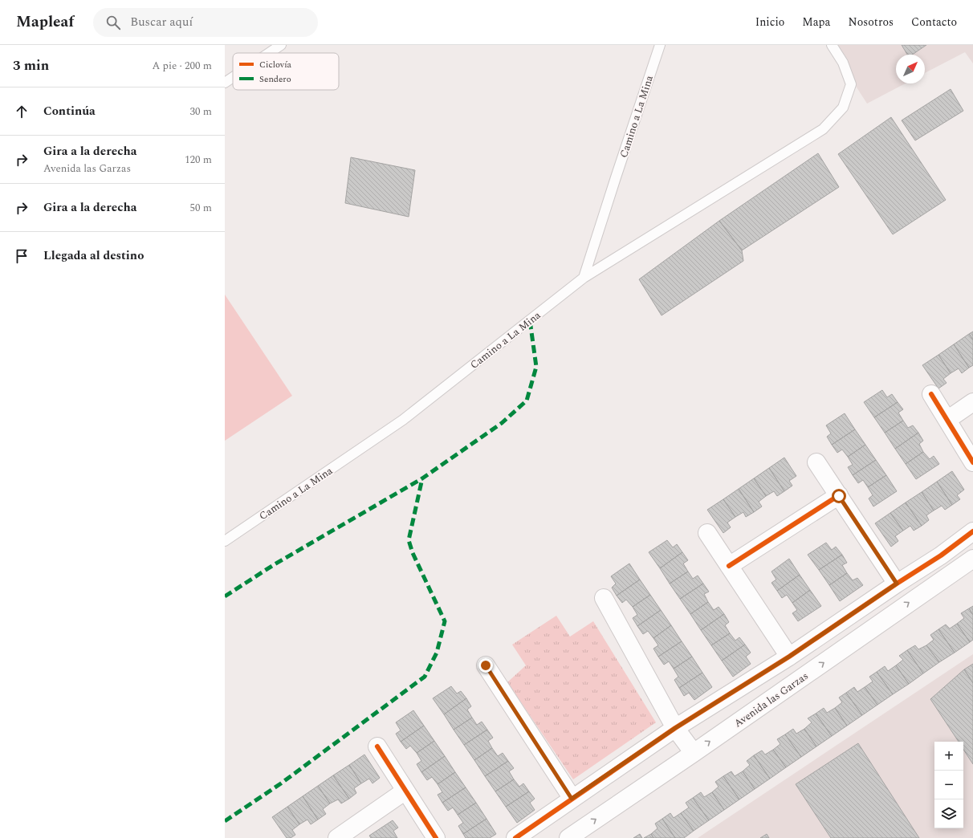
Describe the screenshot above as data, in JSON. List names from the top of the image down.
{
  "streets": {
    "street": ["Avenida las Garzas"],
    "lane": ["Camino a La Mina"]
  },
  "legend": ["Ciclovía", "Sendero"],
  "north": "top right",
  "page": {
    "header": "Mapleaf",
    "search": "Buscar aquí",
    "nav": [
      "Inicio",
      "Mapa",
      "Nosotros",
      "Contacto"
    ],
    "heading": ["3 min", "A pie · 200 m"],
    "list": [
      ["Continúa", "30 m"],
      ["Gira a la derecha", "Avenida las Garzas", "120 m"],
      ["Gira a la derecha", "50 m"],
      "Llegada al destino"
    ],
    "map_buttons": ["+", "−"]
  }
}
